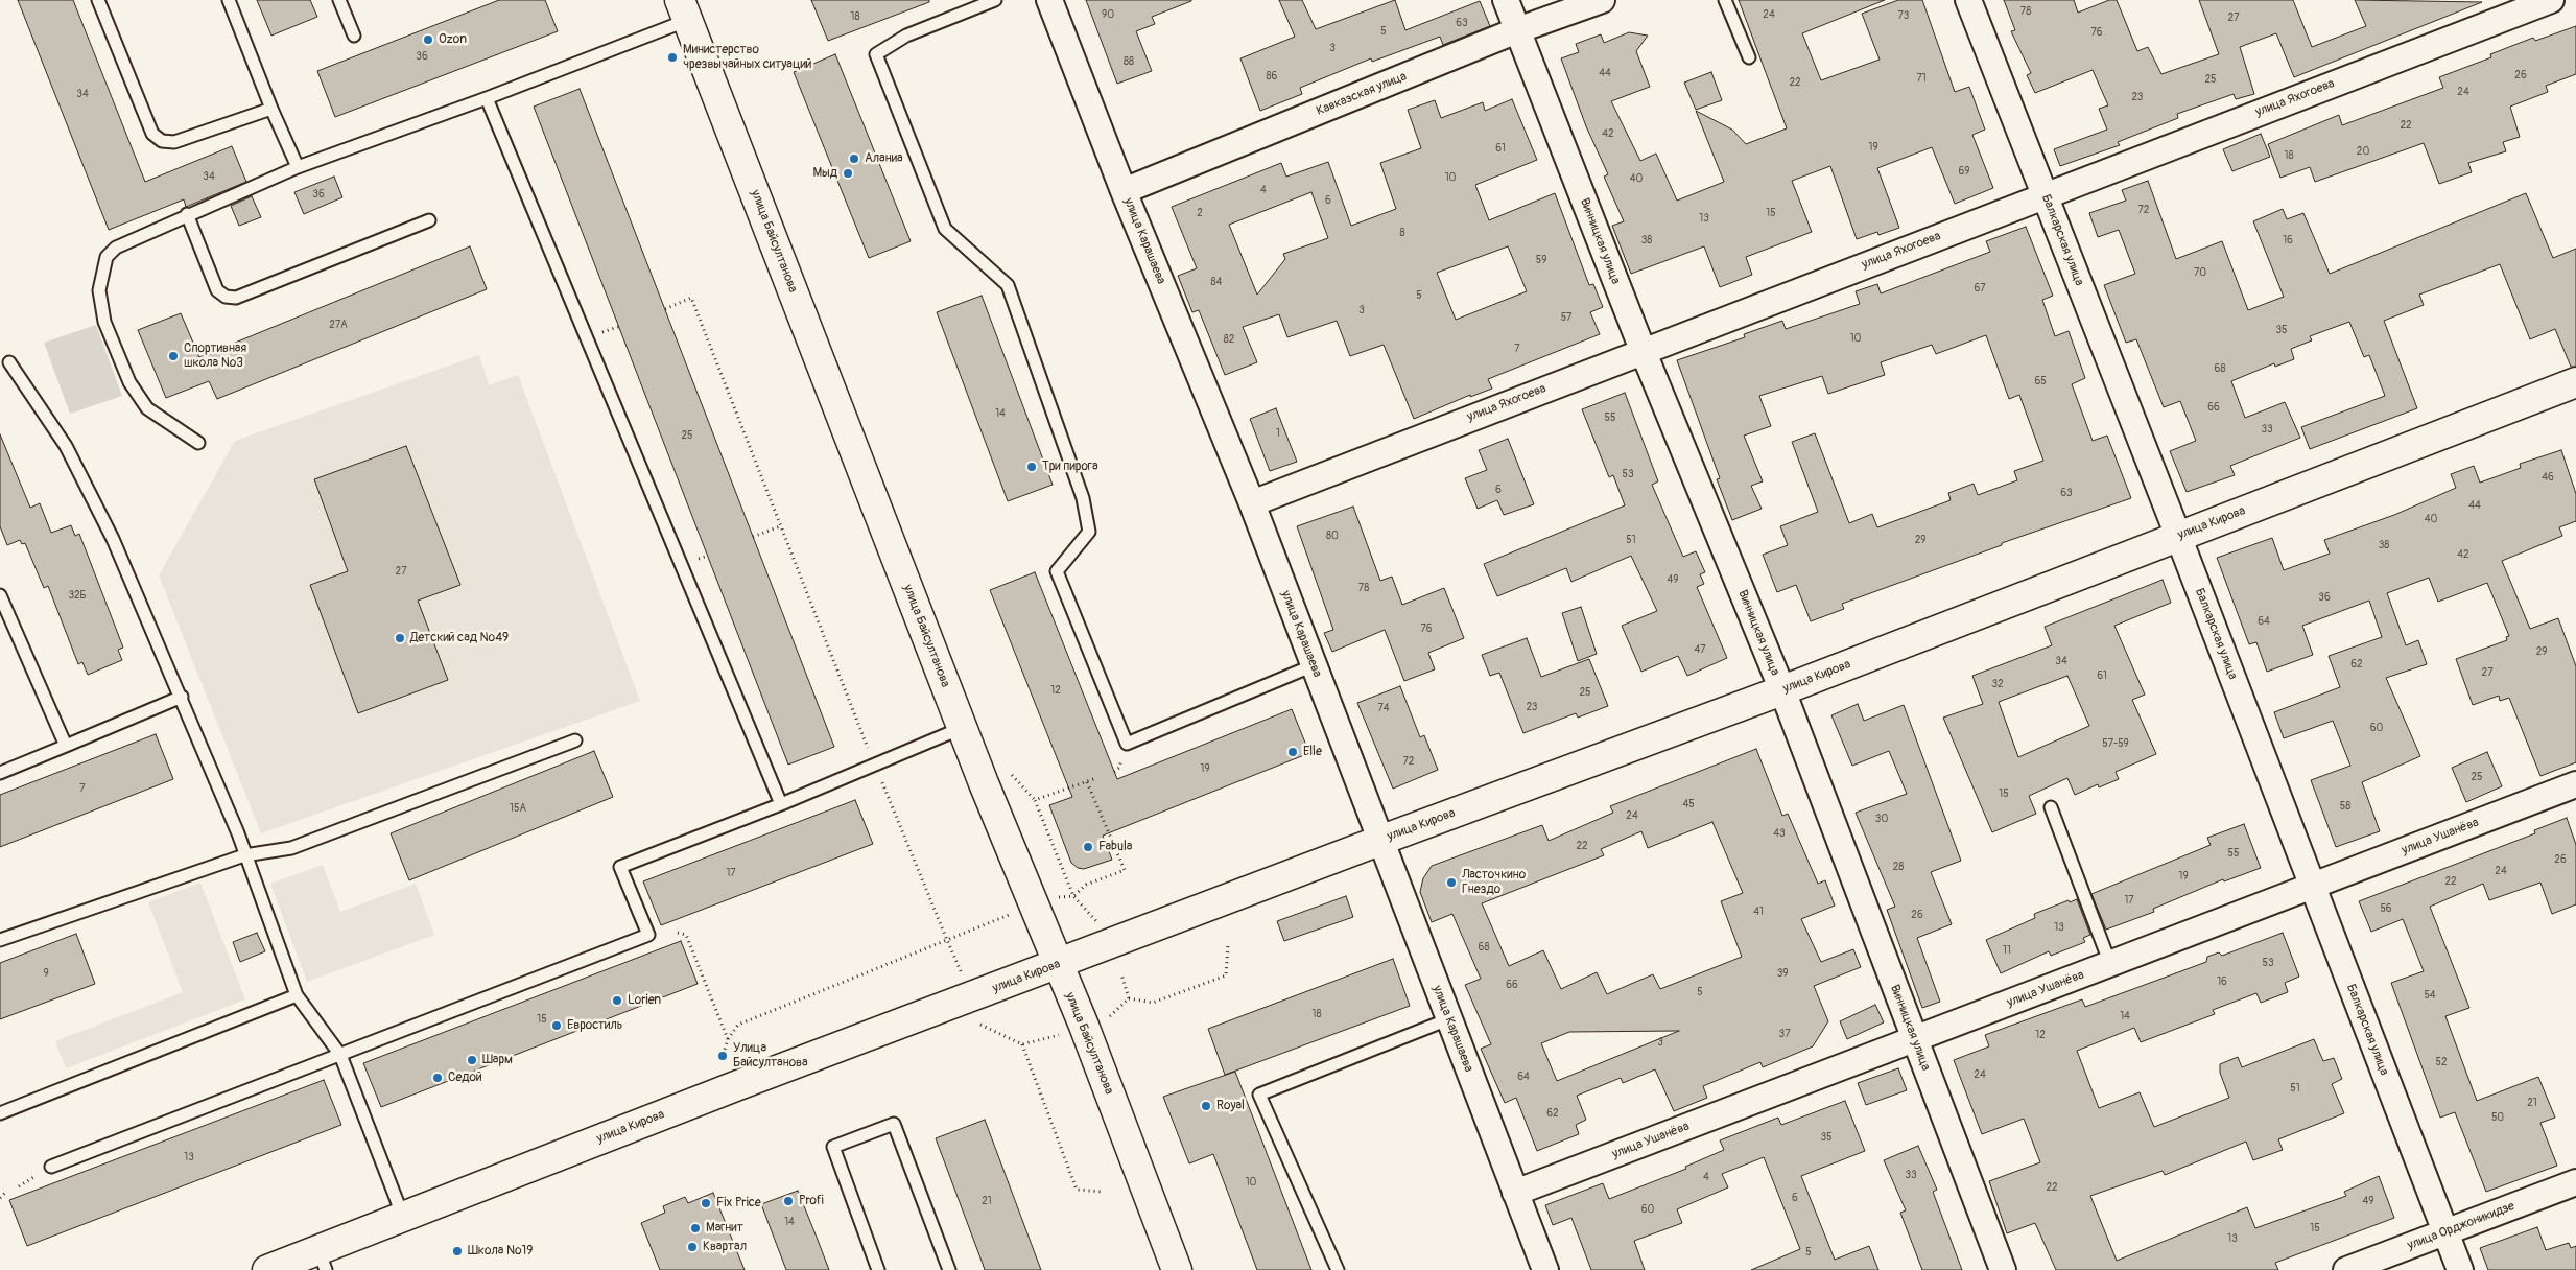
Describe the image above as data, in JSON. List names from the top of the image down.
{
  "streets": {
    "main road": ["улица Байсултанова", "улица Кирова"],
    "street": [
      "Кавказская улица",
      "улица Яхогоева",
      "Балкарская улица",
      "улица Карашаева",
      "Винницкая улица",
      "улица Ушанёва",
      "улица Орджоникидзе"
    ]
  },
  "crossings": [
    ["Кавказская улица", "улица Карашаева"],
    ["Кавказская улица", "Винницкая улица"],
    ["улица Яхогоева", "Балкарская улица"],
    ["улица Яхогоева", "улица Карашаева"],
    ["улица Яхогоева", "Винницкая улица"],
    ["Балкарская улица", "улица Кирова"],
    ["Балкарская улица", "улица Ушанёва"],
    ["Балкарская улица", "улица Орджоникидзе"],
    ["улица Байсултанова", "улица Кирова"],
    ["улица Карашаева", "улица Кирова"],
    ["улица Карашаева", "улица Ушанёва"],
    ["Винницкая улица", "улица Кирова"],
    ["Винницкая улица", "улица Ушанёва"]
  ],
  "places": [
    "Ozon",
    "Министерство чрезвычайных ситуаций",
    "Аланиа",
    "Мыд",
    "Спортивная школа №3",
    "Три пирога",
    "Детский сад №49",
    "Elle",
    "Fabula",
    "Ласточкино Гнездо",
    "Lorien",
    "Евростиль",
    "Улица Байсултанова",
    "Шарм",
    "Седой",
    "Royal",
    "Profi",
    "Fix Price",
    "Магнит",
    "Квартал",
    "Школа №19"
  ],
  "house_numbers": [
    "78",
    "90",
    "24",
    "73",
    "18",
    "27",
    "63",
    "5",
    "76",
    "3",
    "36",
    "88",
    "44",
    "26",
    "86",
    "71",
    "25",
    "22",
    "24",
    "34",
    "23",
    "22",
    "42",
    "19",
    "61",
    "20",
    "18",
    "69",
    "34",
    "10",
    "40",
    "4",
    "36",
    "6",
    "72",
    "2",
    "15",
    "13",
    "8",
    "38",
    "16",
    "59",
    "70",
    "84",
    "67",
    "5",
    "3",
    "57",
    "27А",
    "35",
    "10",
    "82",
    "7",
    "68",
    "65",
    "66",
    "14",
    "55",
    "33",
    "1",
    "25",
    "53",
    "46",
    "6",
    "63",
    "44",
    "40",
    "80",
    "51",
    "29",
    "38",
    "42",
    "27",
    "49",
    "78",
    "32Б",
    "36",
    "64",
    "76",
    "47",
    "29",
    "34",
    "62",
    "27",
    "61",
    "32",
    "12",
    "25",
    "23",
    "74",
    "60",
    "57-59",
    "72",
    "19",
    "25",
    "7",
    "15",
    "45",
    "58",
    "15А",
    "24",
    "30",
    "43",
    "22",
    "55",
    "26",
    "28",
    "24",
    "17",
    "19",
    "22",
    "17",
    "56",
    "41",
    "26",
    "13",
    "68",
    "11",
    "53",
    "9",
    "39",
    "16",
    "66",
    "5",
    "54",
    "18",
    "14",
    "15",
    "37",
    "12",
    "3",
    "52",
    "24",
    "64",
    "51",
    "21",
    "62",
    "50",
    "35",
    "13",
    "33",
    "4",
    "10",
    "22",
    "6",
    "21",
    "49",
    "60",
    "14",
    "15",
    "13",
    "5"
  ]
}
